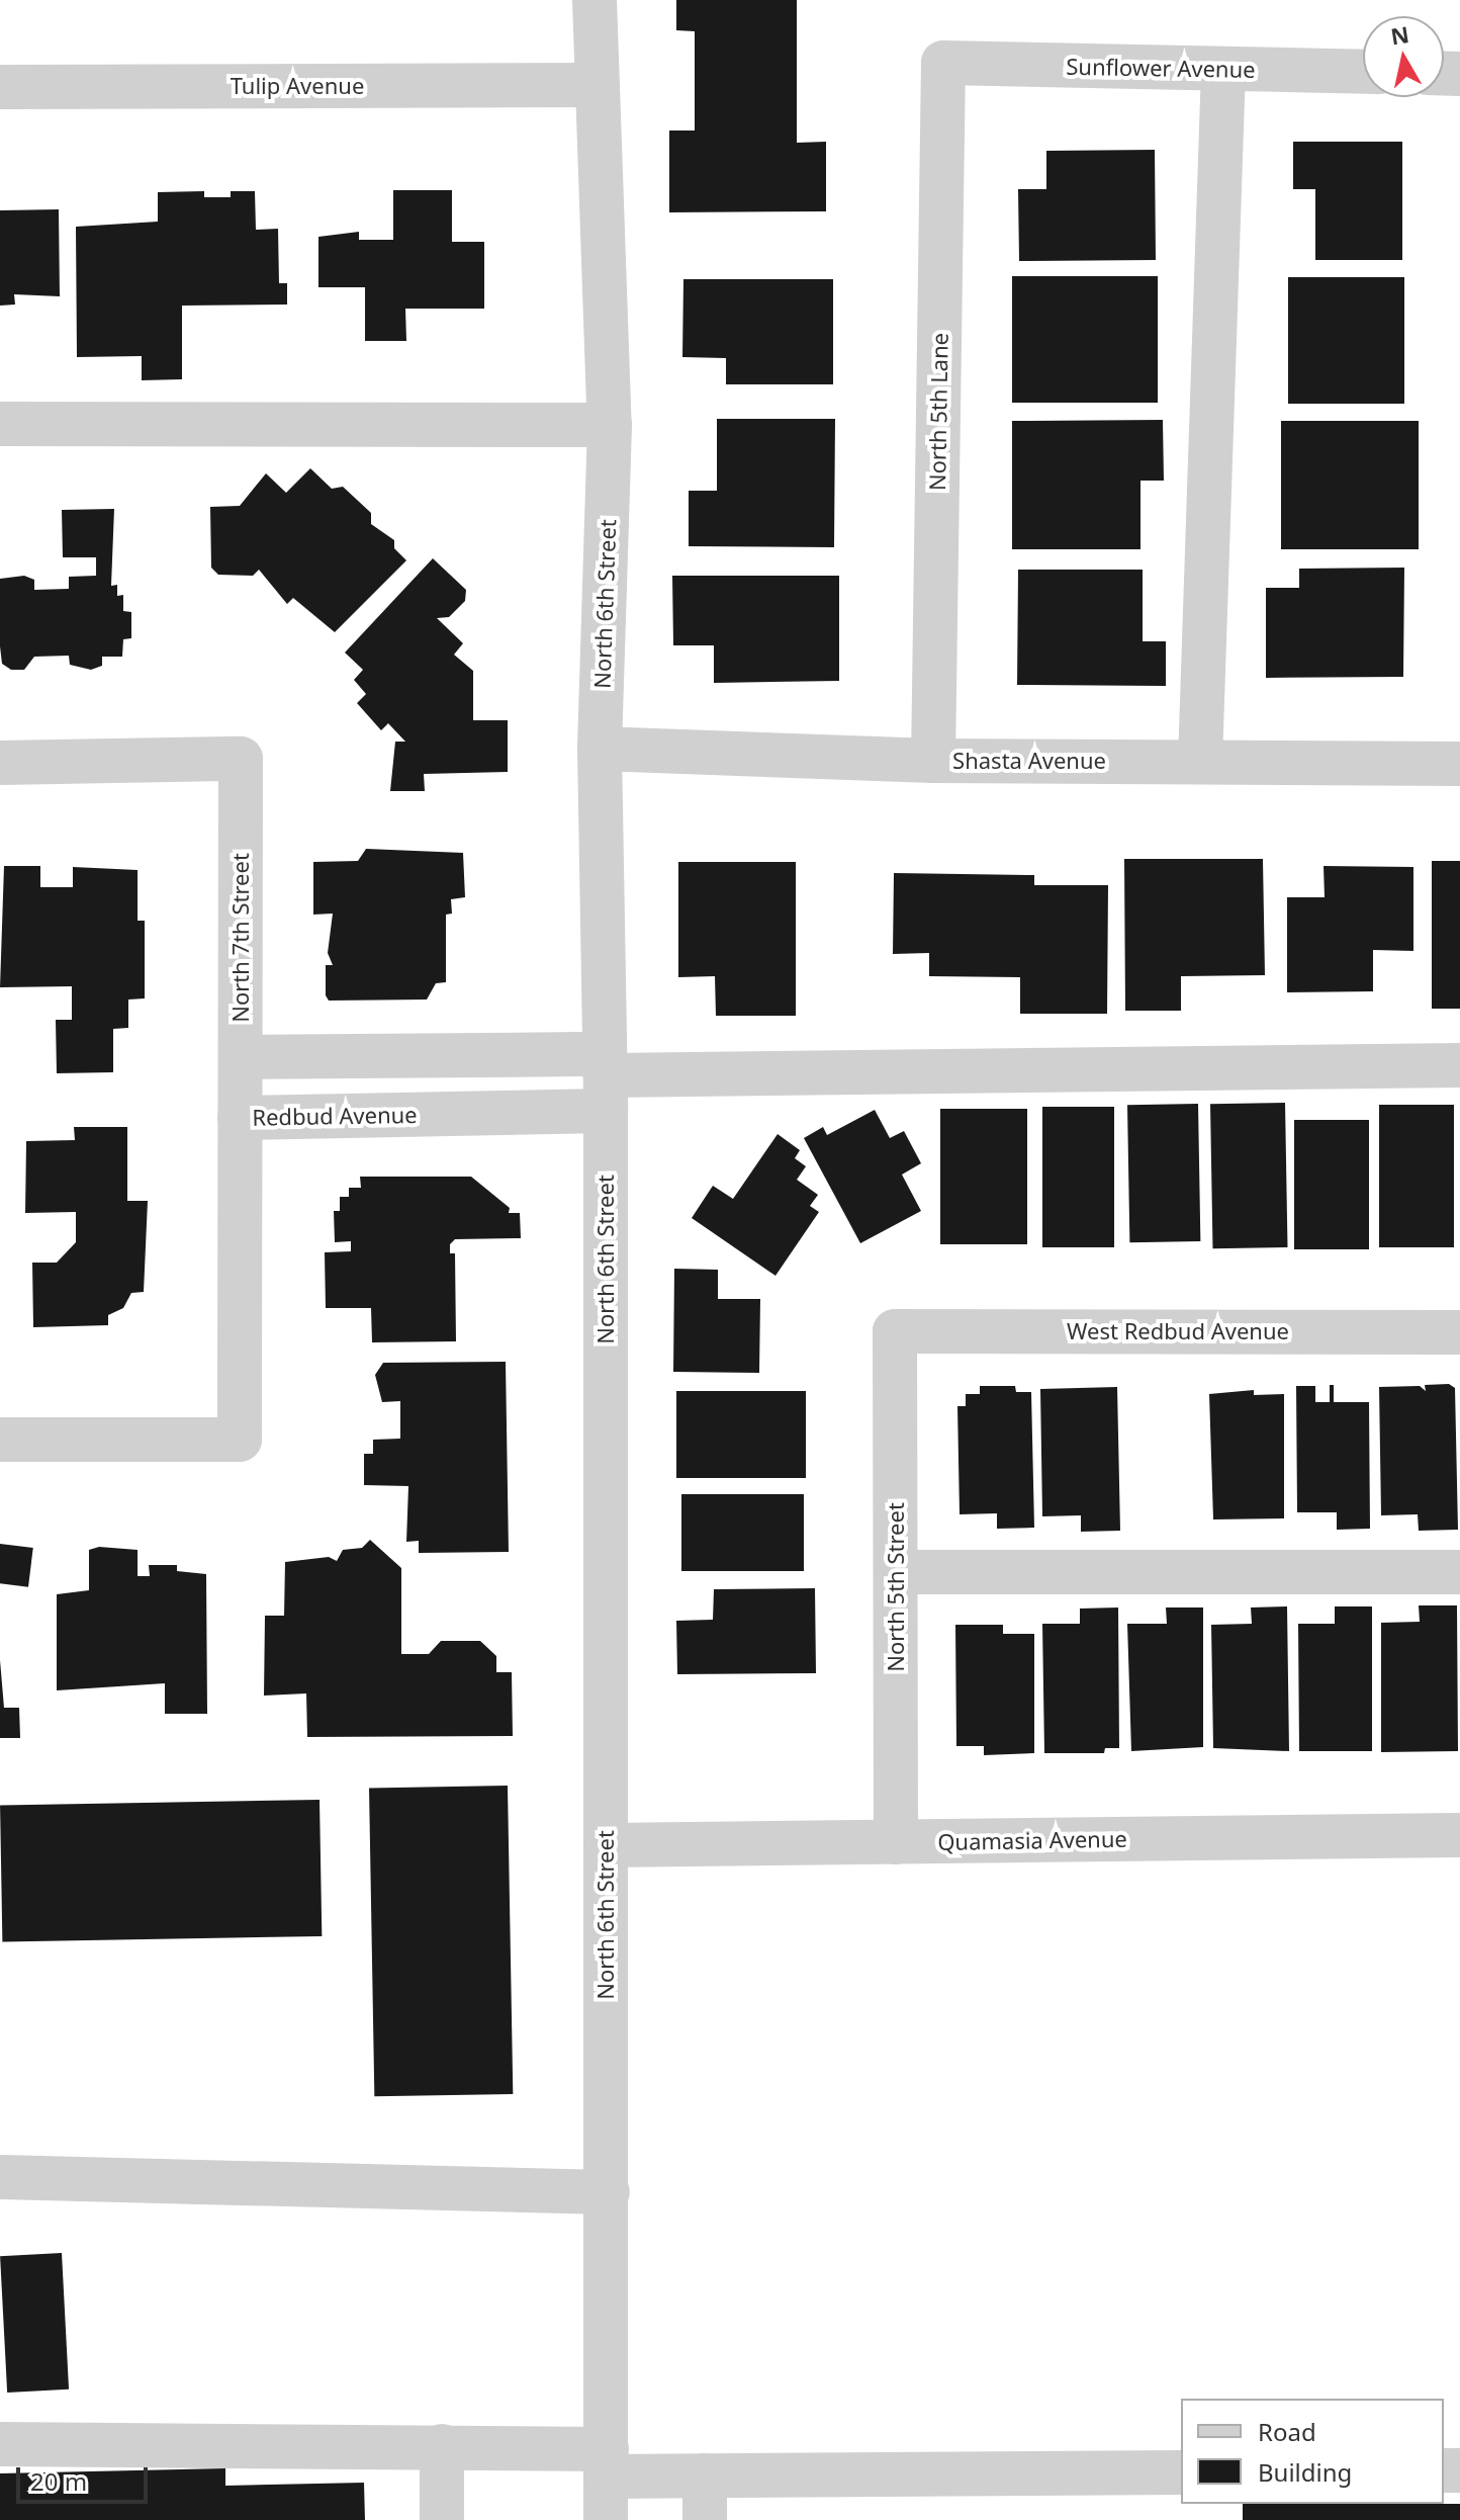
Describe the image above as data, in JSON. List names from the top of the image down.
{
  "streets": {
    "street": [
      "Sunflower Avenue",
      "Tulip Avenue",
      "North 5th Lane",
      "North 6th Street",
      "Shasta Avenue",
      "North 7th Street",
      "Redbud Avenue",
      "West Redbud Avenue",
      "North 5th Street",
      "Quamasia Avenue"
    ]
  },
  "crossings": [
    ["Sunflower Avenue", "North 5th Lane"],
    ["Tulip Avenue", "North 6th Street"],
    ["North 5th Lane", "Shasta Avenue"],
    ["North 6th Street", "Shasta Avenue"],
    ["North 6th Street", "Redbud Avenue"],
    ["North 6th Street", "Quamasia Avenue"],
    ["North 7th Street", "Redbud Avenue"],
    ["West Redbud Avenue", "North 5th Street"],
    ["North 5th Street", "Quamasia Avenue"]
  ],
  "legend": ["Road", "Building"],
  "scale_bar": "20 m",
  "north": "top"
}
